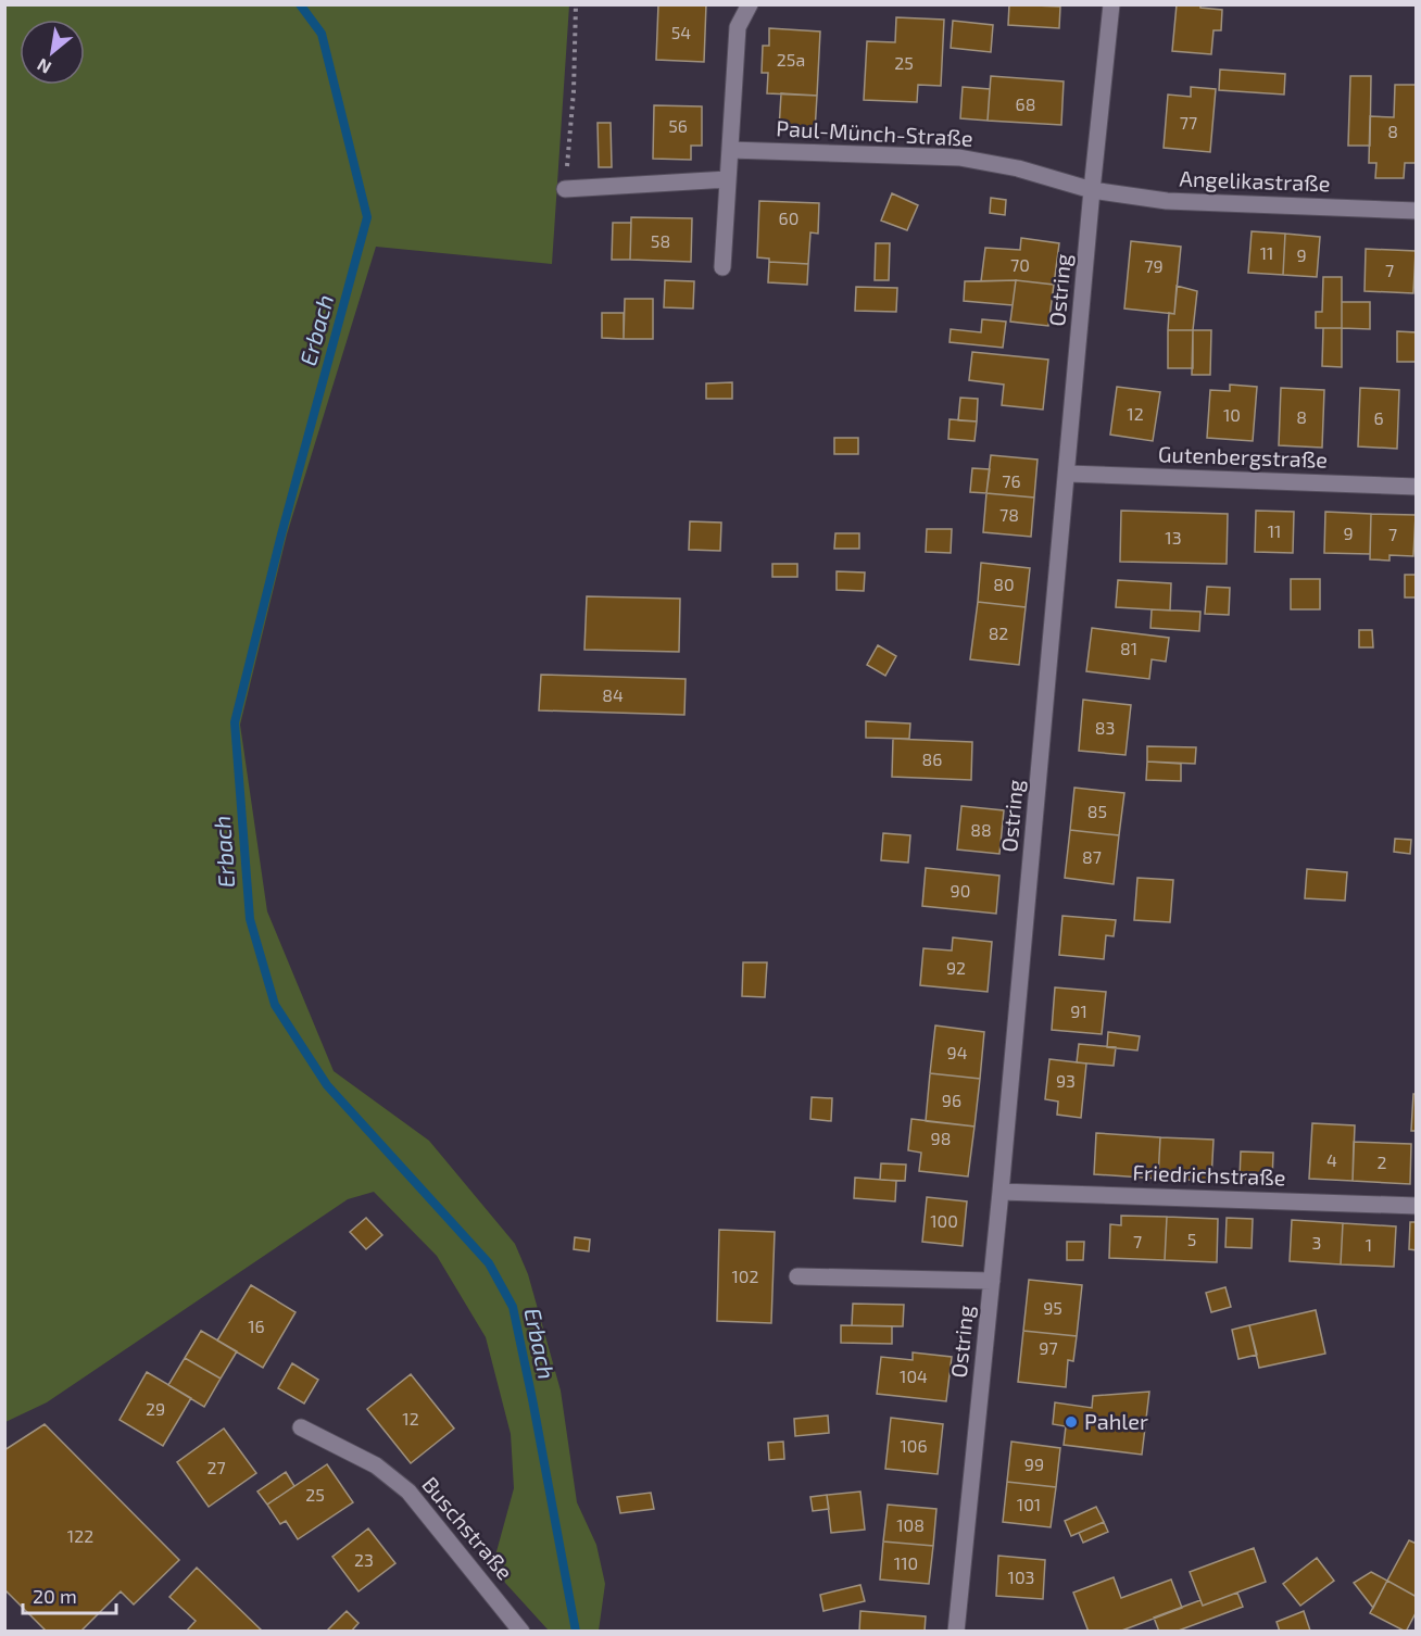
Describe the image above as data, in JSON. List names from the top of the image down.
{
  "streets": {
    "street": [
      "Paul-Münch-Straße",
      "Angelikastraße",
      "Ostring",
      "Gutenbergstraße",
      "Friedrichstraße",
      "Buschstraße"
    ]
  },
  "crossings": [
    ["Paul-Münch-Straße", "Angelikastraße"],
    ["Paul-Münch-Straße", "Ostring"],
    ["Angelikastraße", "Ostring"],
    ["Ostring", "Gutenbergstraße"],
    ["Ostring", "Friedrichstraße"]
  ],
  "water": ["Erbach"],
  "places": ["Pahler"],
  "house_numbers": [
    "54",
    "25a",
    "25",
    "68",
    "77",
    "56",
    "8",
    "60",
    "58",
    "11",
    "9",
    "70",
    "79",
    "7",
    "12",
    "10",
    "8",
    "6",
    "76",
    "78",
    "11",
    "9",
    "7",
    "13",
    "80",
    "82",
    "81",
    "84",
    "83",
    "86",
    "85",
    "88",
    "87",
    "90",
    "92",
    "91",
    "94",
    "93",
    "96",
    "98",
    "4",
    "2",
    "100",
    "5",
    "7",
    "3",
    "1",
    "102",
    "95",
    "16",
    "97",
    "104",
    "29",
    "12",
    "106",
    "99",
    "27",
    "25",
    "101",
    "108",
    "122",
    "23",
    "110",
    "103"
  ],
  "scale_bar": "20 m",
  "north": "bottom left"
}
